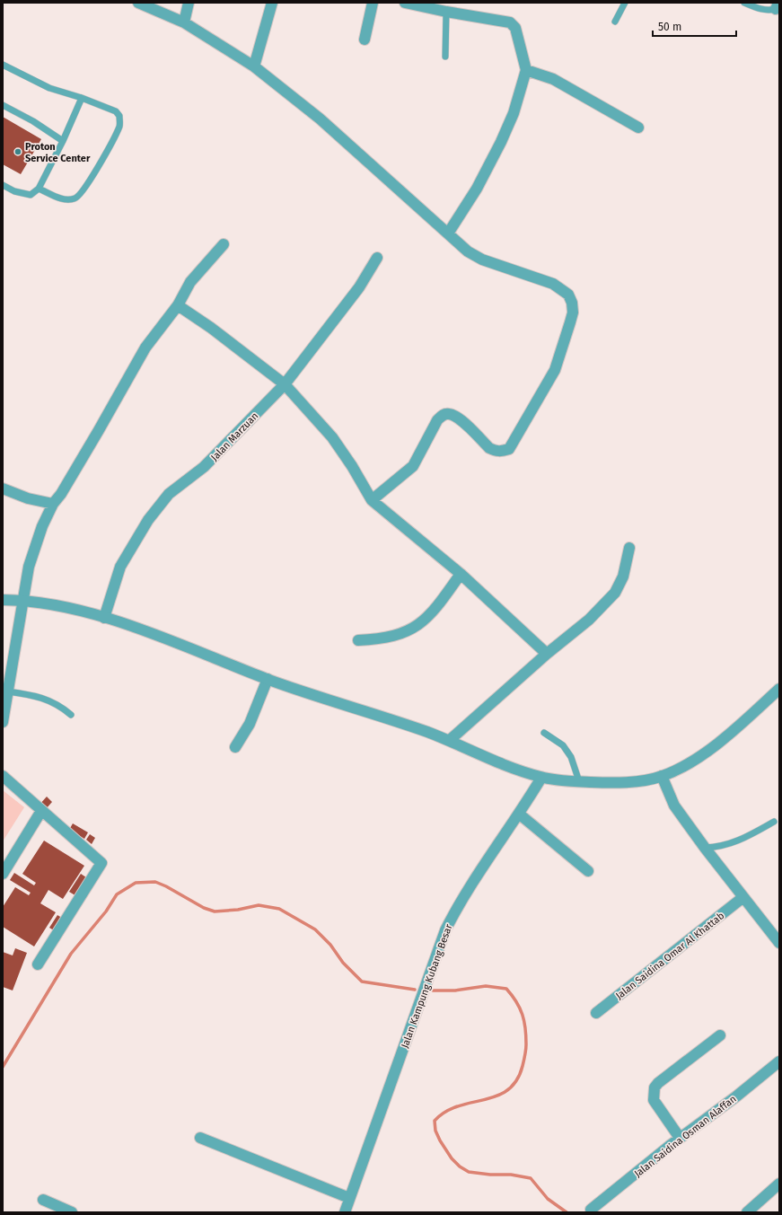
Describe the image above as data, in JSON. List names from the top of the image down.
{
  "streets": {
    "street": [
      "Jalan Marzuan",
      "Jalan Saidina Omar Al Khattab",
      "Jalan Kampung Kubang Besar",
      "Jalan Saidina Osman Alaffan"
    ]
  },
  "places": ["Proton Service Center"],
  "scale_bar": "50 m"
}
